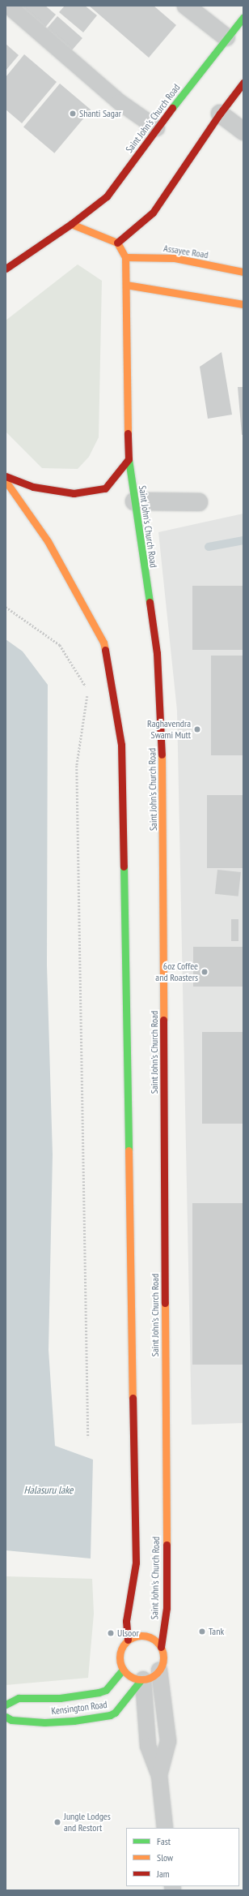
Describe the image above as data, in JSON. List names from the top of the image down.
{
  "streets": {
    "main road": ["Saint John's Church Road", "Assayee Road", "Kensington Road"]
  },
  "crossings": [
    ["Saint John's Church Road", "Assayee Road"],
    ["Saint John's Church Road", "Kensington Road"]
  ],
  "water": ["Halasuru lake"],
  "places": [
    "Shanti Sagar",
    "Raghavendra Swami Mutt",
    "6oz Coffee and Roasters",
    "Tank",
    "Ulsoor",
    "Jungle Lodges and Restort"
  ],
  "legend": ["Fast", "Slow", "Jam"]
}
